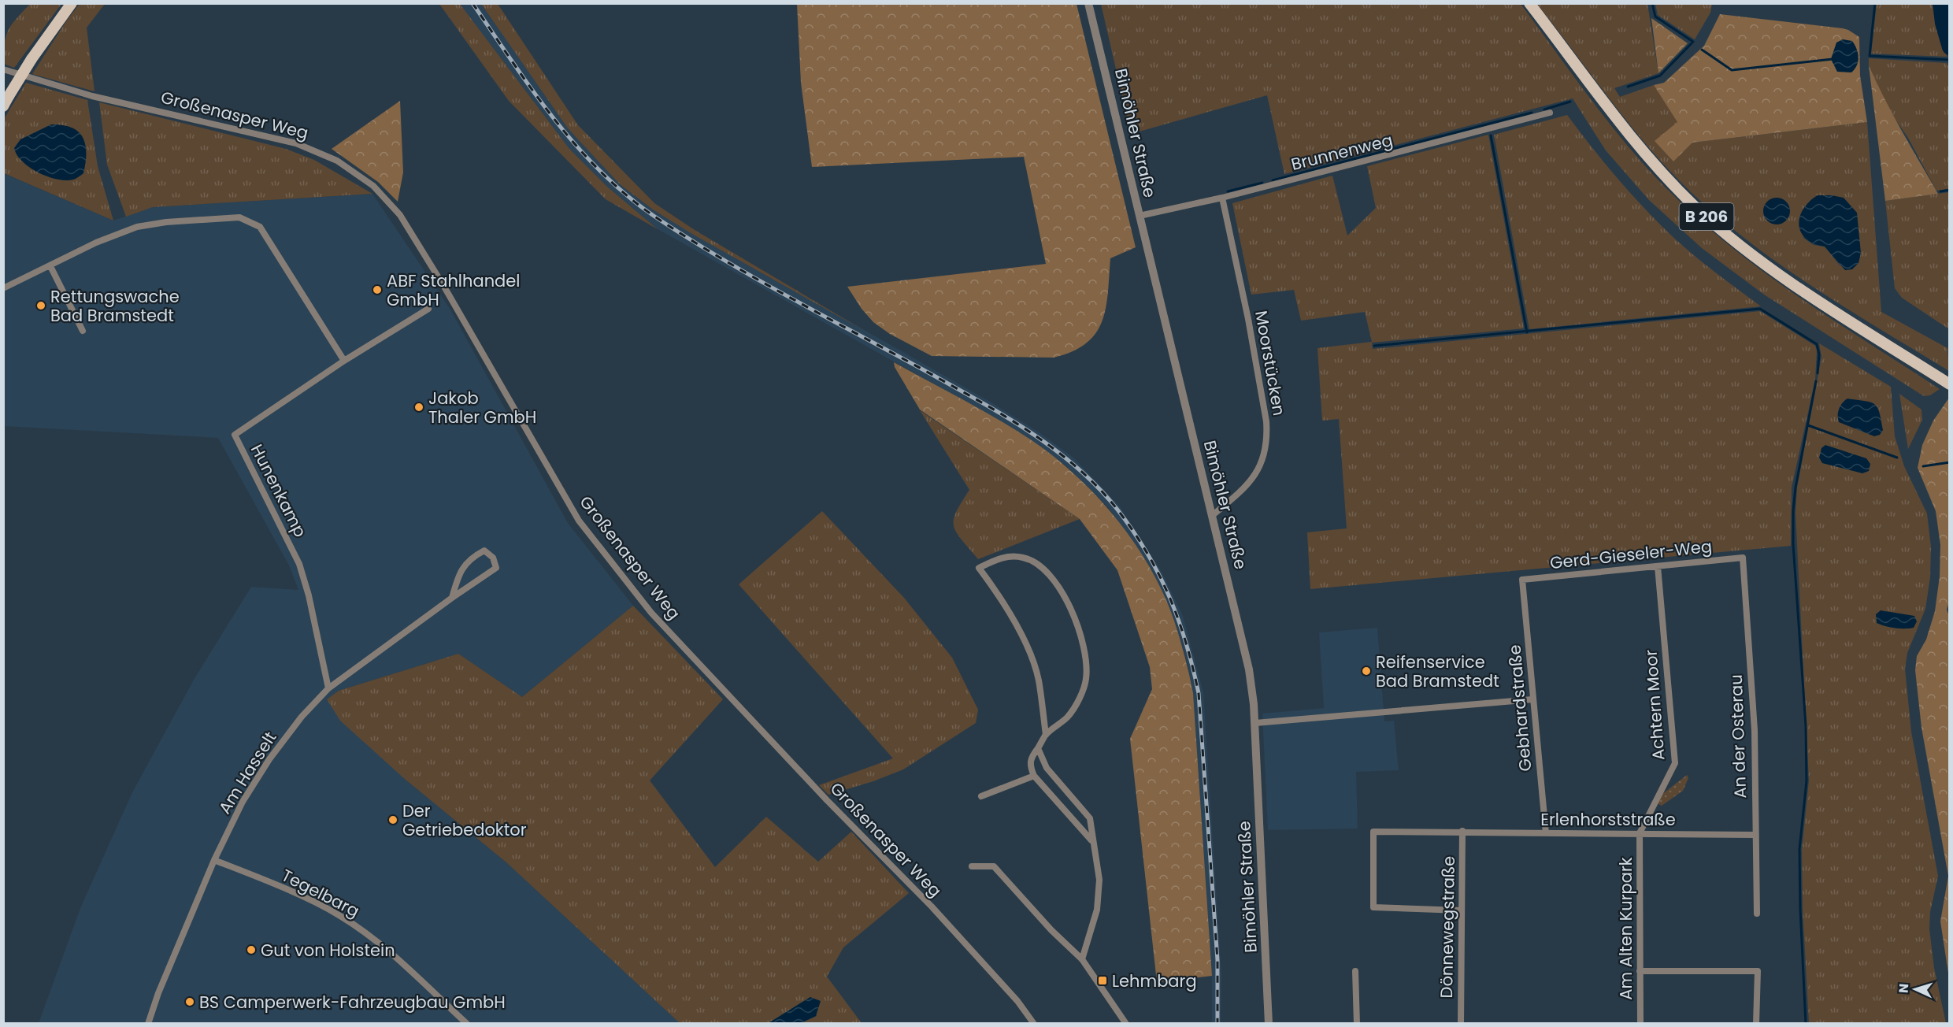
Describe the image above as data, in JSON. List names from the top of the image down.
{
  "streets": {
    "main road": ["B 206"],
    "street": [
      "Großenasper Weg",
      "Bimöhler Straße",
      "Brunnenweg",
      "Moorstücken",
      "Hunenkamp",
      "Gerd-Gieseler-Weg",
      "Achtern Moor",
      "Gebhardstraße",
      "An der Osterau",
      "Am Hasselt",
      "Erlenhorststraße",
      "Tegelbarg",
      "Dönnewegstraße",
      "Am Alten Kurpark"
    ]
  },
  "crossings": [
    ["Bimöhler Straße", "Brunnenweg"],
    ["Bimöhler Straße", "Moorstücken"],
    ["Brunnenweg", "Moorstücken"],
    ["Hunenkamp", "Am Hasselt"],
    ["Gerd-Gieseler-Weg", "Achtern Moor"],
    ["Gerd-Gieseler-Weg", "Gebhardstraße"],
    ["Gerd-Gieseler-Weg", "An der Osterau"],
    ["Achtern Moor", "Erlenhorststraße"],
    ["Achtern Moor", "Am Alten Kurpark"],
    ["Gebhardstraße", "Erlenhorststraße"],
    ["An der Osterau", "Erlenhorststraße"],
    ["Am Hasselt", "Tegelbarg"],
    ["Erlenhorststraße", "Dönnewegstraße"],
    ["Erlenhorststraße", "Am Alten Kurpark"]
  ],
  "places": {
    "other": [
      "ABF Stahlhandel GmbH",
      "Rettungswache Bad Bramstedt",
      "Jakob Thaler GmbH",
      "Reifenservice Bad Bramstedt",
      "Der Getriebedoktor",
      "Gut von Holstein",
      "BS Camperwerk-Fahrzeugbau GmbH"
    ],
    "transit": ["Lehmbarg"]
  },
  "north": "left"
}
